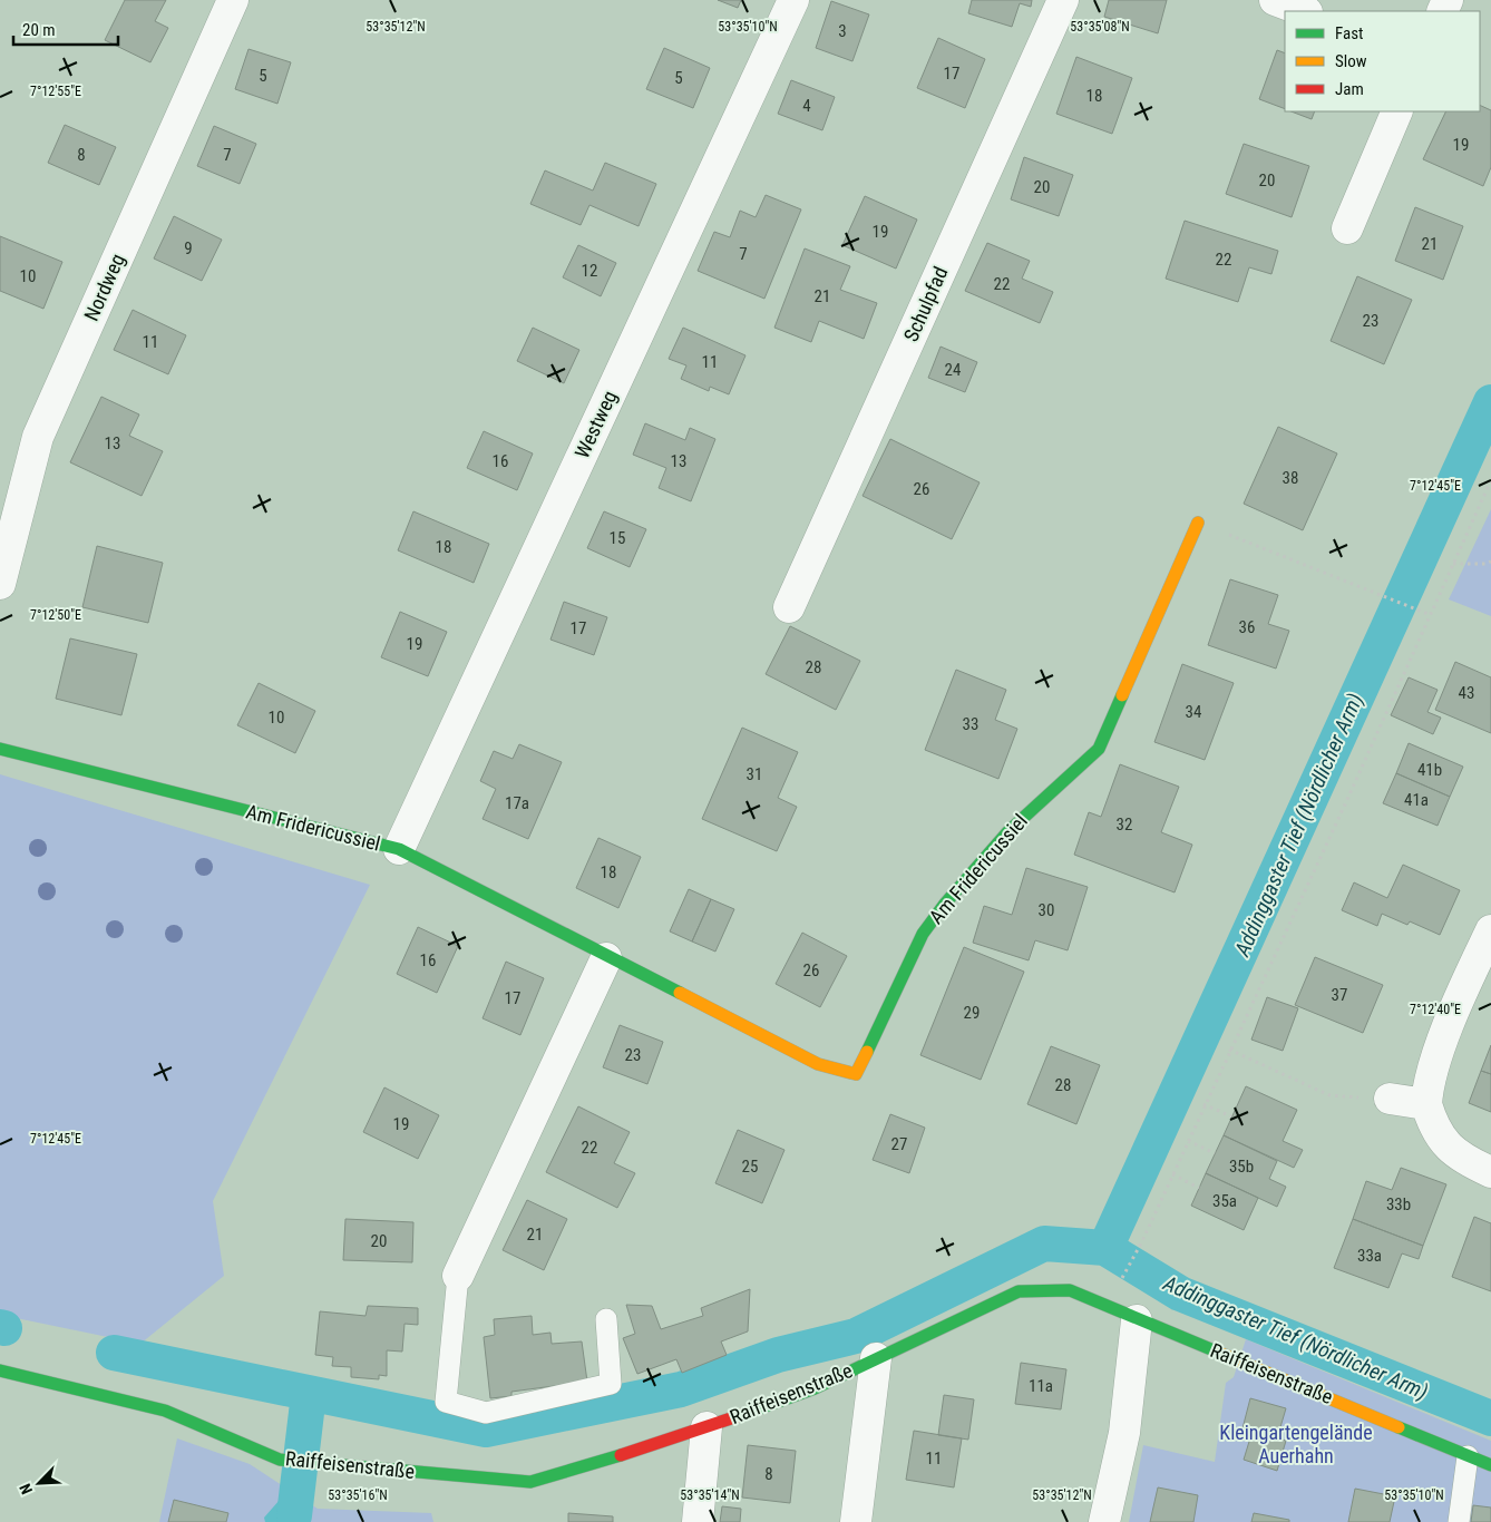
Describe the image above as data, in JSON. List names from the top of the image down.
{
  "streets": {
    "street": [
      "Nordweg",
      "Schulpfad",
      "Westweg",
      "Am Fridericussiel",
      "Raiffeisenstraße"
    ]
  },
  "crossings": [
    ["Westweg", "Am Fridericussiel"]
  ],
  "water": ["Addinggaster Tief (Nördlicher Arm)"],
  "parks": ["Kleingartengelände Auerhahn"],
  "house_numbers": [
    "3",
    "17",
    "5",
    "5",
    "18",
    "4",
    "19",
    "8",
    "7",
    "20",
    "20",
    "19",
    "21",
    "9",
    "7",
    "22",
    "12",
    "10",
    "22",
    "21",
    "23",
    "11",
    "11",
    "24",
    "13",
    "16",
    "13",
    "38",
    "26",
    "15",
    "18",
    "36",
    "17",
    "19",
    "28",
    "43",
    "34",
    "10",
    "33",
    "41b",
    "31",
    "41a",
    "17a",
    "32",
    "18",
    "30",
    "16",
    "26",
    "37",
    "17",
    "29",
    "23",
    "28",
    "19",
    "27",
    "22",
    "25",
    "35b",
    "35a",
    "33b",
    "21",
    "20",
    "33a",
    "11a",
    "11",
    "8"
  ],
  "legend": ["Fast", "Slow", "Jam"],
  "scale_bar": "20 m",
  "north": "bottom left",
  "coordinates": [
    "53°35'12\"N",
    "53°35'10\"N",
    "53°35'08\"N",
    "7°12'55\"E",
    "7°12'45\"E",
    "7°12'50\"E",
    "7°12'40\"E",
    "53°35'16\"N",
    "53°35'14\"N"
  ]
}
